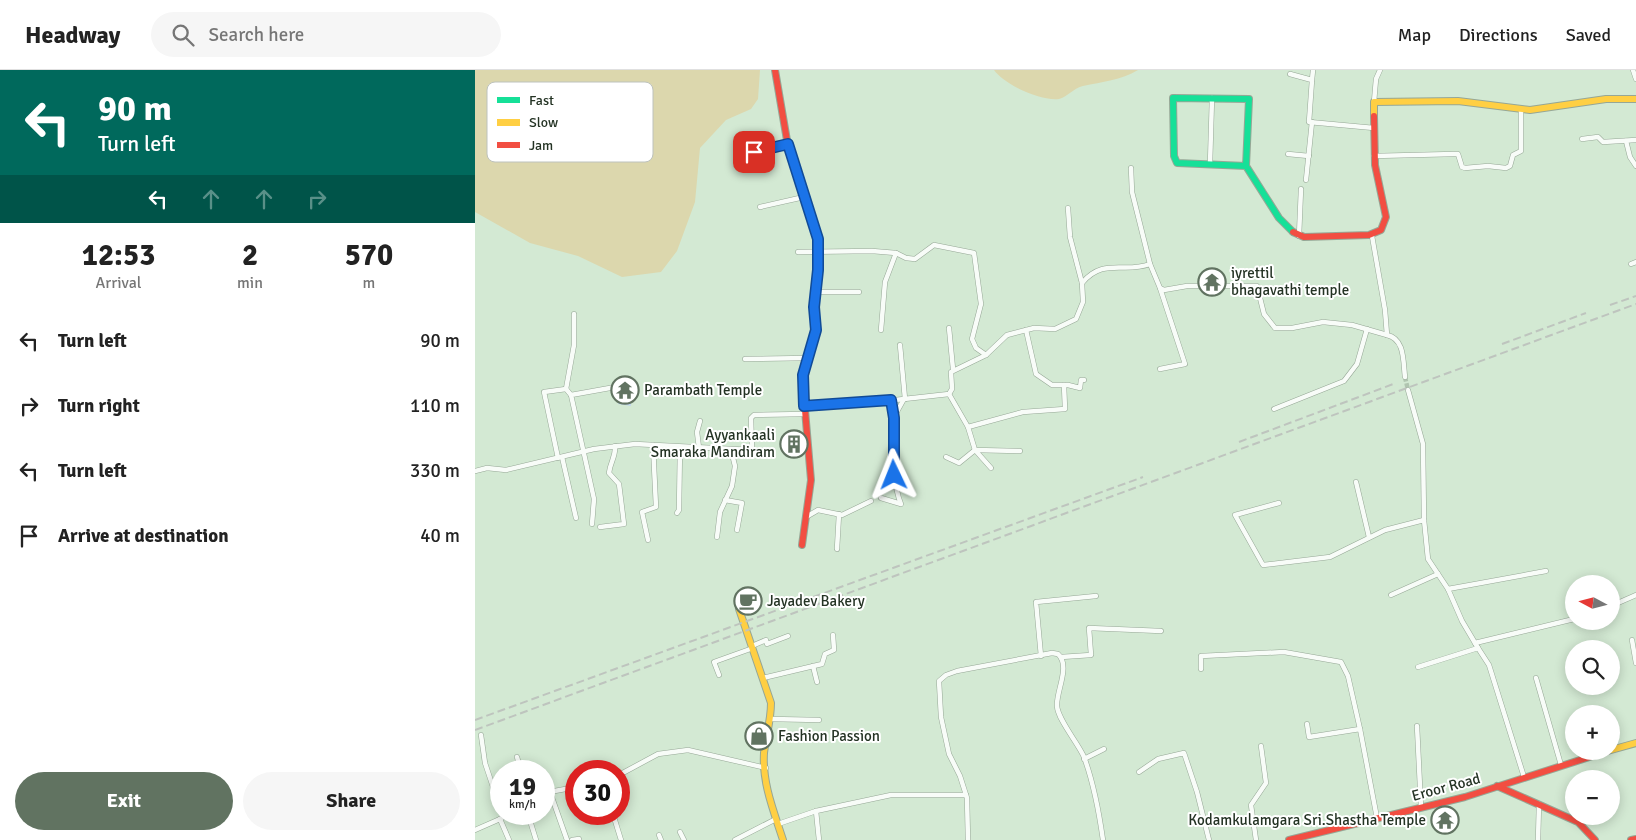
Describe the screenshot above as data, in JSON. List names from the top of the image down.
{
  "streets": {
    "main road": ["Eroor Road"]
  },
  "places": {
    "temple": ["iyrettil bhagavathi temple", "Parambath Temple", "Kodamkulamgara Sri.Shastha Temple"],
    "building": ["Ayyankaali Smaraka Mandiram"],
    "cafe": ["Jayadev Bakery"],
    "shop": ["Fashion Passion"]
  },
  "legend": ["Fast", "Slow", "Jam"],
  "north": "left",
  "page": {
    "header": "Headway",
    "search": "Search here",
    "nav": ["Map", "Directions", "Saved"],
    "turn": ["90 m", "Turn left"],
    "eta": [
      "12:53",
      "Arrival",
      "2",
      "min",
      "570",
      "m"
    ],
    "list": [
      {
        "name": "Turn left",
        "value": "90 m"
      },
      {
        "name": "Turn right",
        "value": "110 m"
      },
      {
        "name": "Turn left",
        "value": "330 m"
      },
      {
        "name": "Arrive at destination",
        "value": "40 m"
      }
    ],
    "map_buttons": ["+", "−"],
    "speed": "19 km/h",
    "limit": "30",
    "buttons": ["Exit", "Share"]
  }
}
